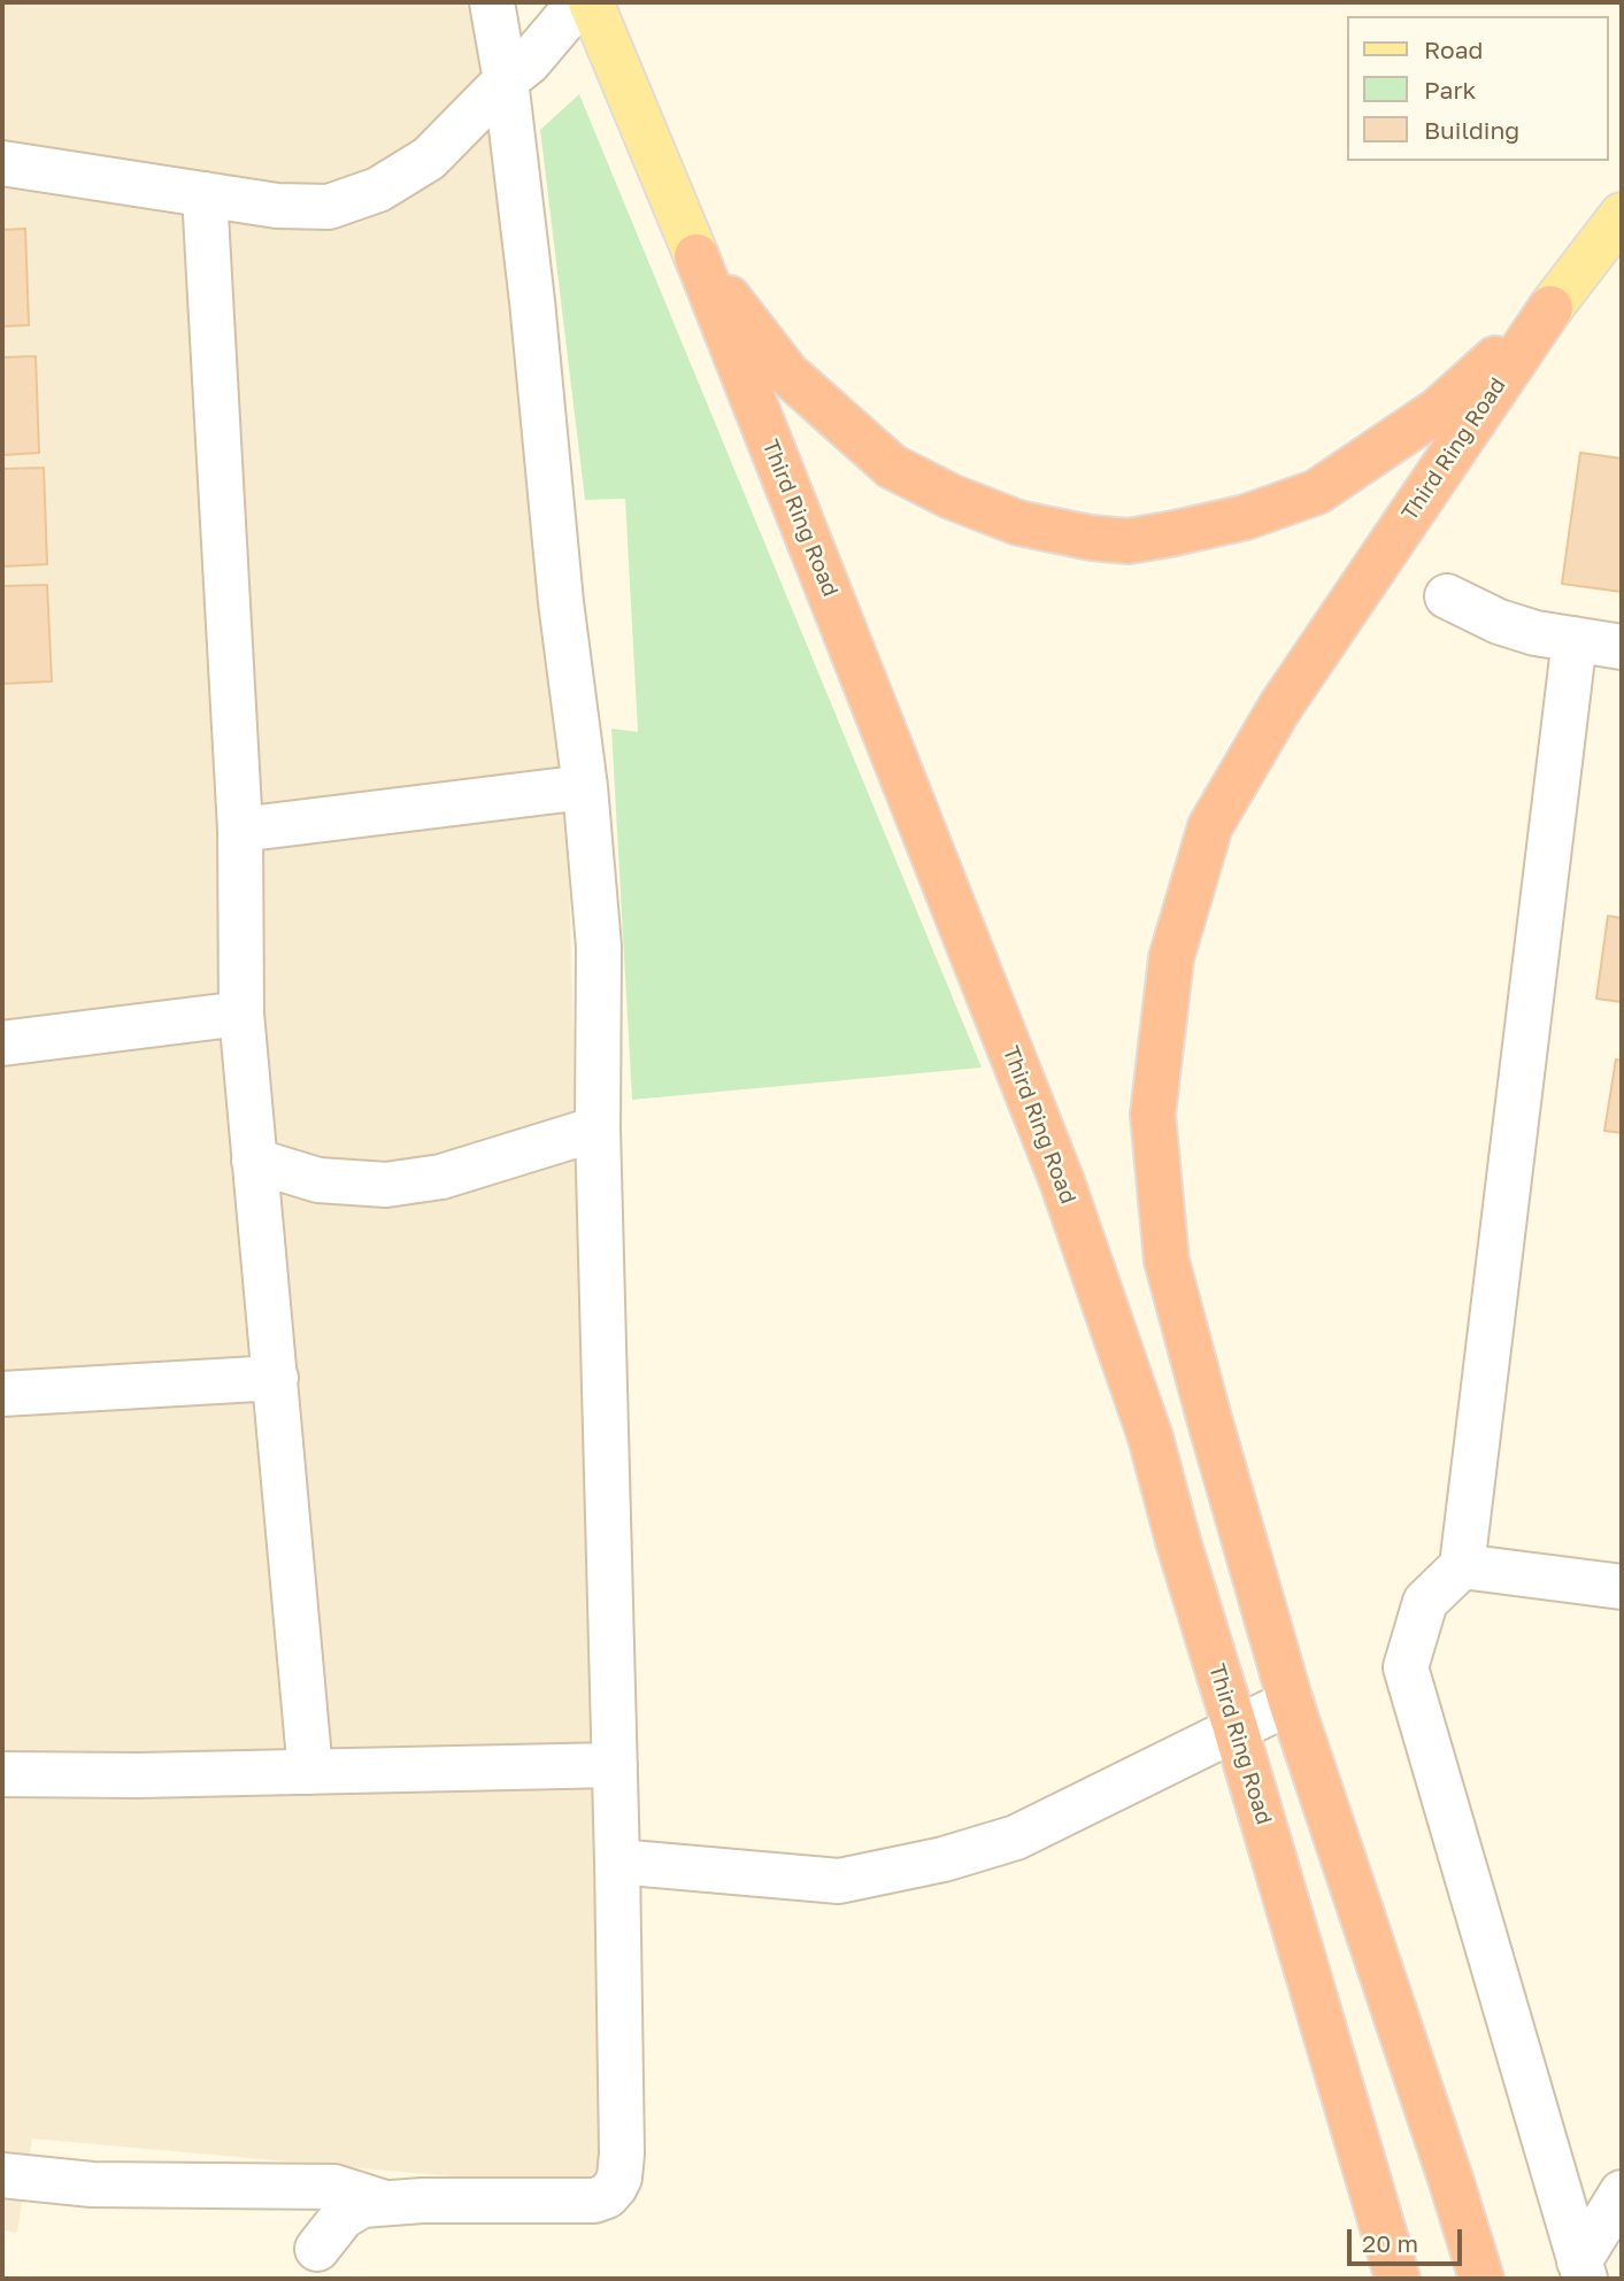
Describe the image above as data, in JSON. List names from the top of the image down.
{
  "streets": {
    "highway": ["Third Ring Road"]
  },
  "legend": ["Road", "Park", "Building"],
  "scale_bar": "20 m"
}
